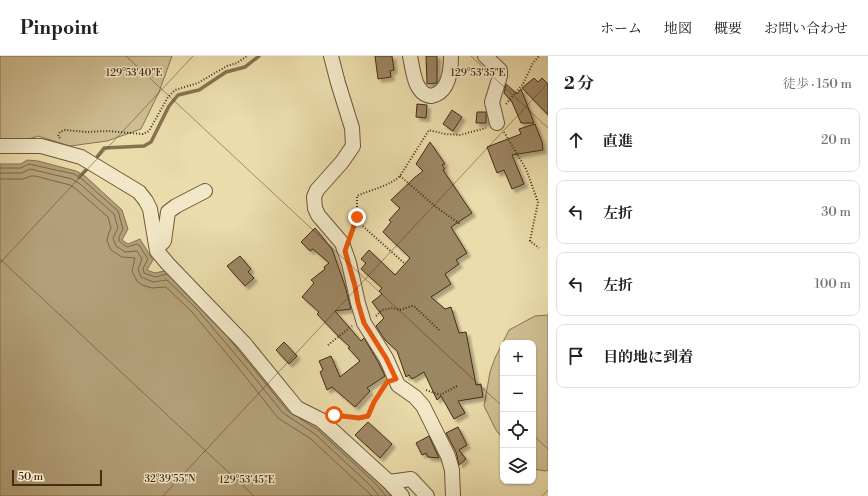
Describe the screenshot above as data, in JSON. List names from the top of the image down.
{
  "scale_bar": "50 m",
  "page": {
    "header": "Pinpoint",
    "nav": [
      "ホーム",
      "地図",
      "概要",
      "お問い合わせ"
    ],
    "heading": ["2 分", "徒歩 · 150 m"],
    "list": [
      ["直進", "20 m"],
      ["左折", "30 m"],
      ["左折", "100 m"],
      "目的地に到着"
    ],
    "map_buttons": ["+", "−"],
    "scale": "50 m"
  },
  "coordinates": [
    "129°53'40\"E",
    "129°53'35\"E",
    "32°39'55\"N",
    "129°53'45\"E"
  ]
}
